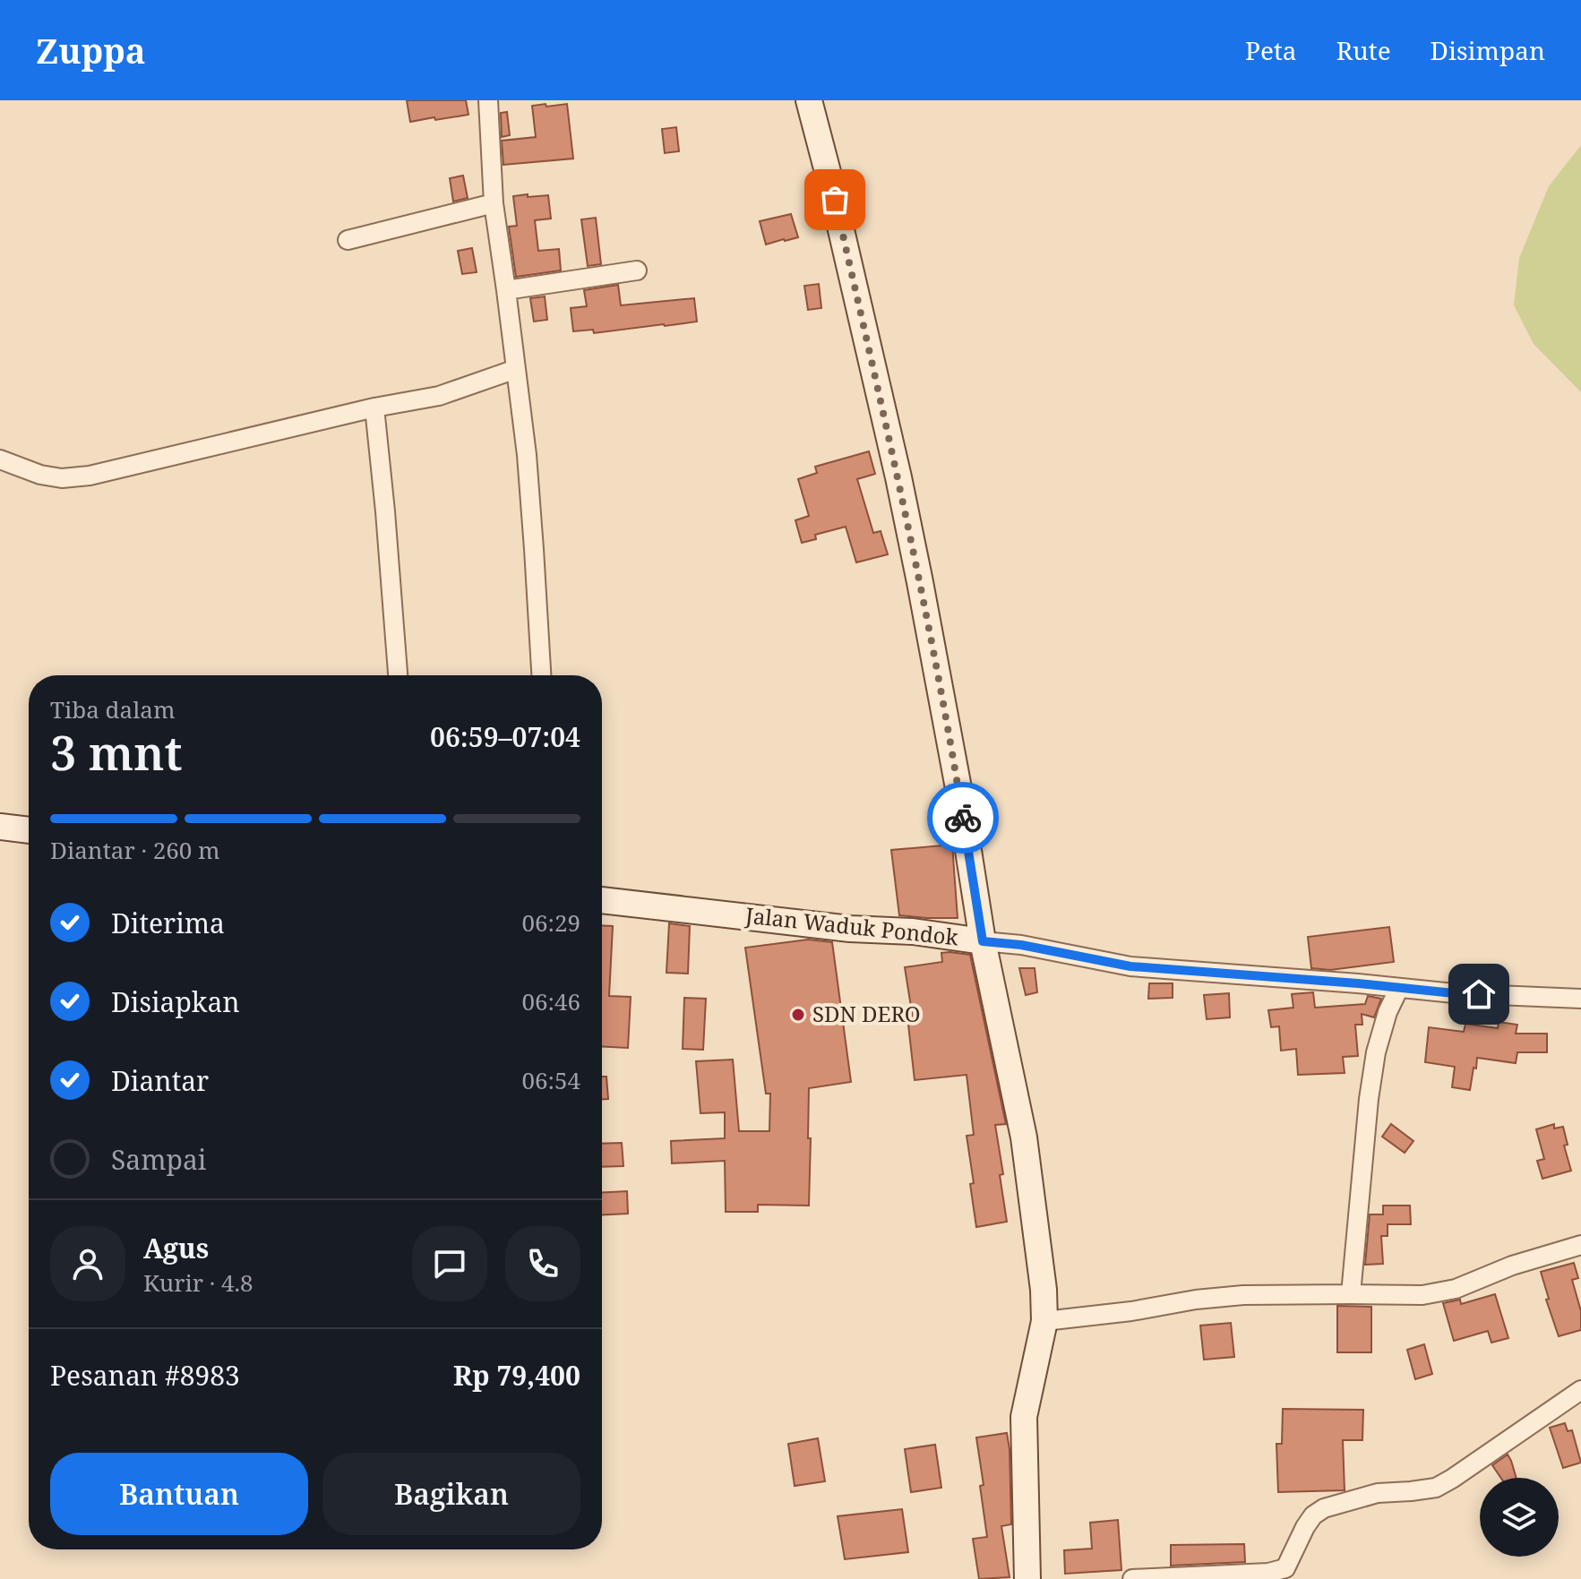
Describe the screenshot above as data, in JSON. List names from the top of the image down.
{
  "streets": {
    "street": ["Jalan Waduk Pondok"]
  },
  "places": ["SDN DERO"],
  "page": {
    "header": "Zuppa",
    "nav": ["Peta", "Rute", "Disimpan"],
    "heading": ["3 mnt", "Tiba dalam", "06:59–07:04"],
    "panel": [
      "Agus",
      "Kurir · 4.8",
      "Pesanan #8983",
      "Rp 79,400"
    ],
    "bar": "Diantar · 260 m",
    "list": [
      ["Diterima", "06:29"],
      ["Disiapkan", "06:46"],
      ["Diantar", "06:54"],
      "Sampai"
    ],
    "buttons": ["Bantuan", "Bagikan"]
  }
}
